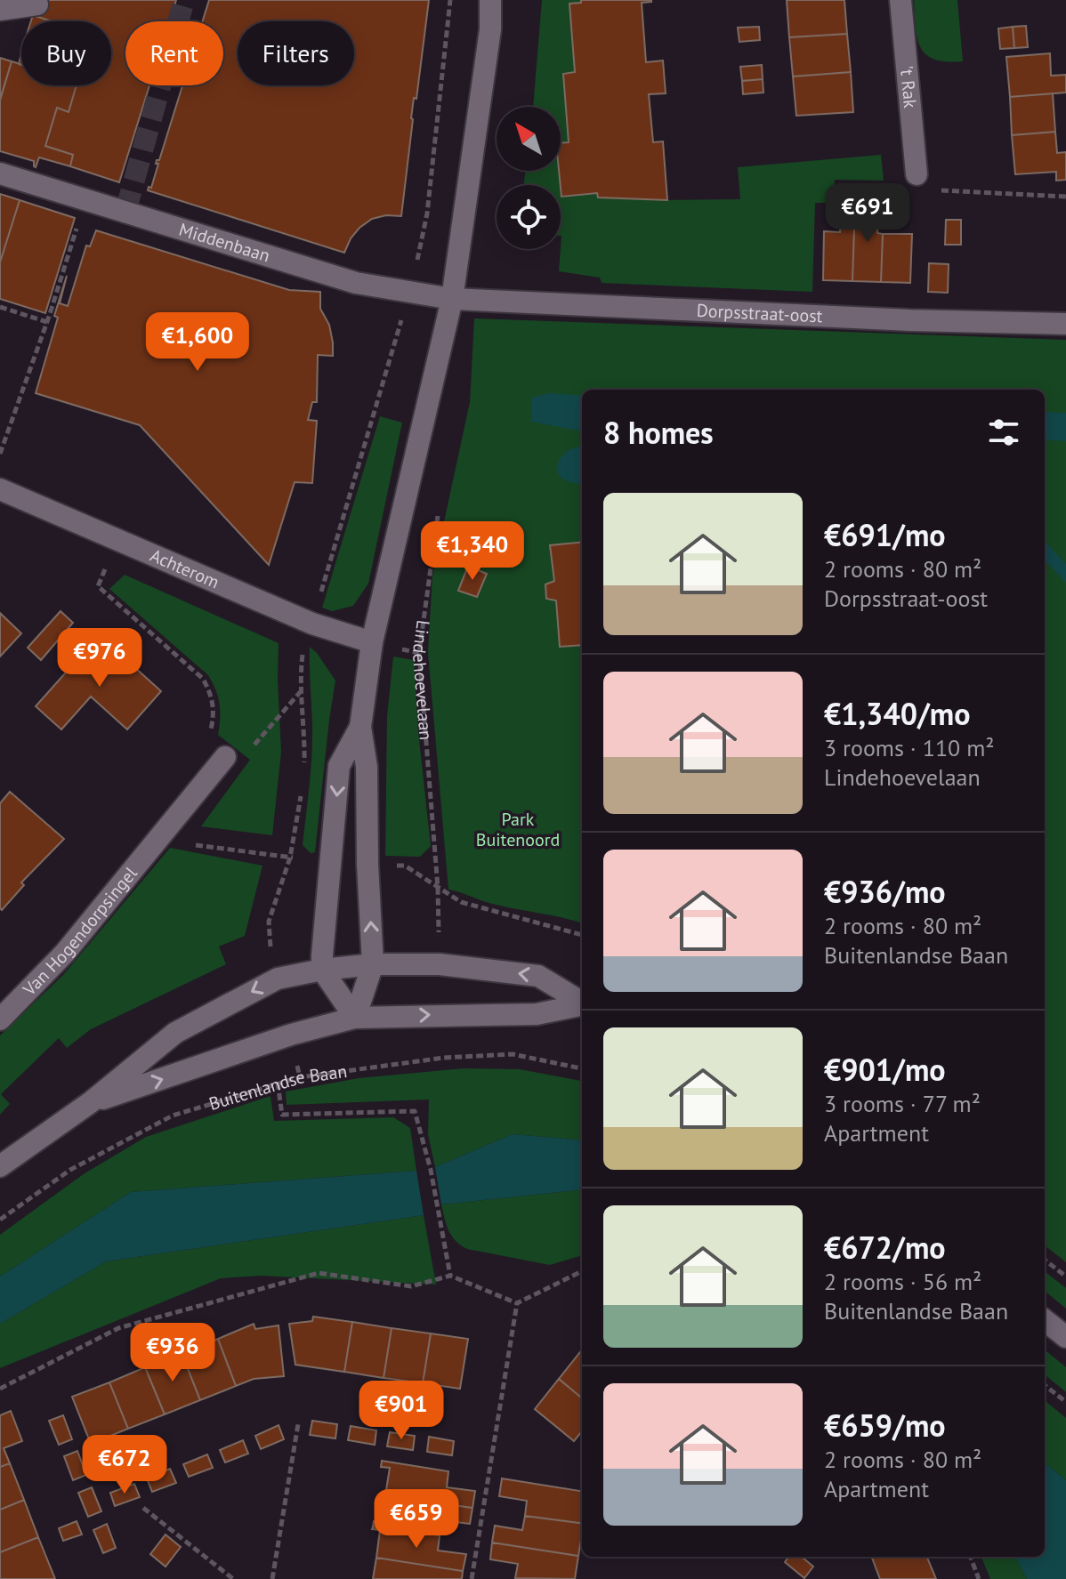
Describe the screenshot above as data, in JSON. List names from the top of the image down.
{
  "streets": {
    "street": [
      "'t Rak",
      "Middenbaan",
      "Dorpsstraat-oost",
      "Achterom",
      "Van Hogendorpsingel"
    ],
    "path": ["Lindehoevelaan", "Buitenlandse Baan"]
  },
  "crossings": [
    ["Middenbaan", "Dorpsstraat-oost"]
  ],
  "parks": ["Park Buitenoord"],
  "north": "top left",
  "page": {
    "chip": ["Buy", "Rent", "Filters"],
    "price": [
      "€691",
      "€1,600",
      "€1,340",
      "€976",
      "€936",
      "€901",
      "€672",
      "€659"
    ],
    "heading": "8 homes",
    "list": [
      {
        "name": "€691/mo",
        "note": "2 rooms · 80 m² · Dorpsstraat-oost"
      },
      {
        "name": "€1,340/mo",
        "note": "3 rooms · 110 m² · Lindehoevelaan"
      },
      {
        "name": "€936/mo",
        "note": "2 rooms · 80 m² · Buitenlandse Baan"
      },
      {
        "name": "€901/mo",
        "note": "3 rooms · 77 m² · Apartment"
      },
      {
        "name": "€672/mo",
        "note": "2 rooms · 56 m² · Buitenlandse Baan"
      },
      {
        "name": "€659/mo",
        "note": "2 rooms · 80 m² · Apartment"
      }
    ]
  }
}
